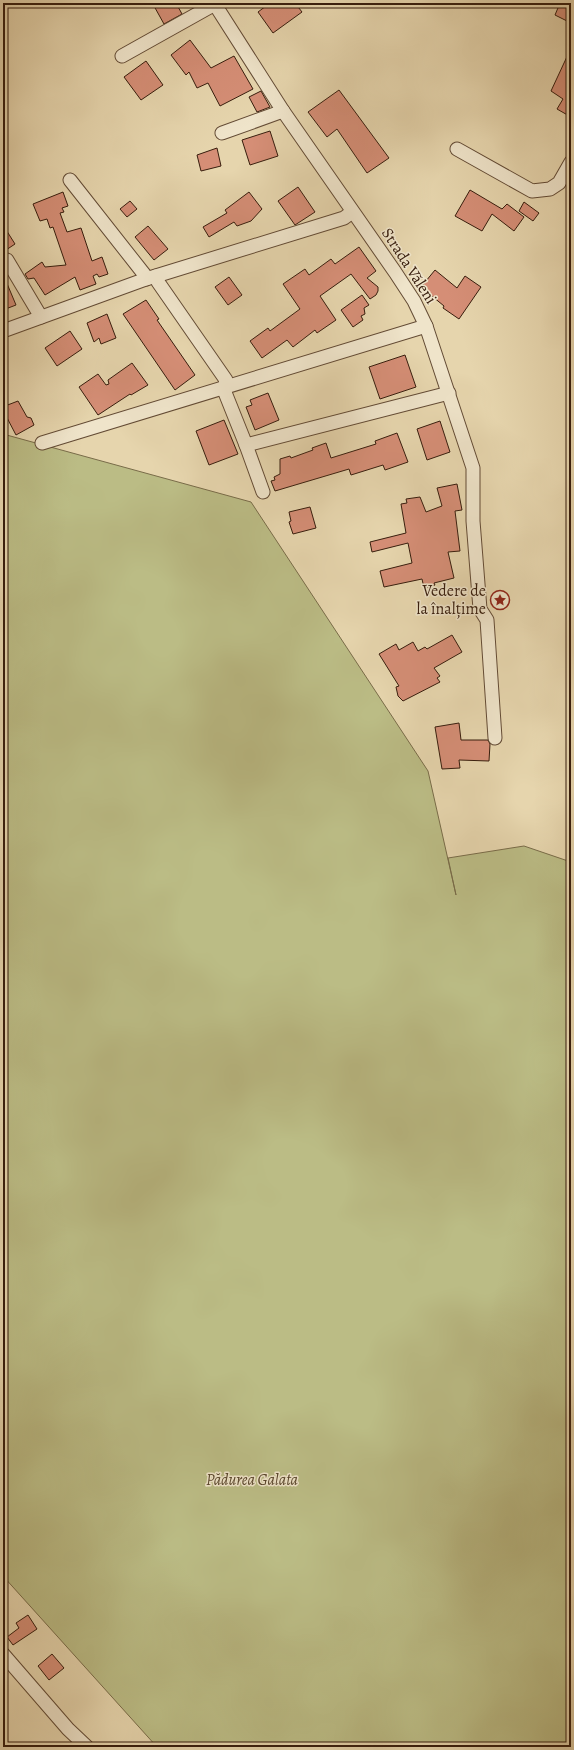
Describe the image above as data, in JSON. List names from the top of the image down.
{
  "streets": {
    "street": ["Strada Văleni"]
  },
  "parks": ["Pădurea Galata"],
  "places": {
    "place": ["Vedere de la înalțime"]
  }
}
